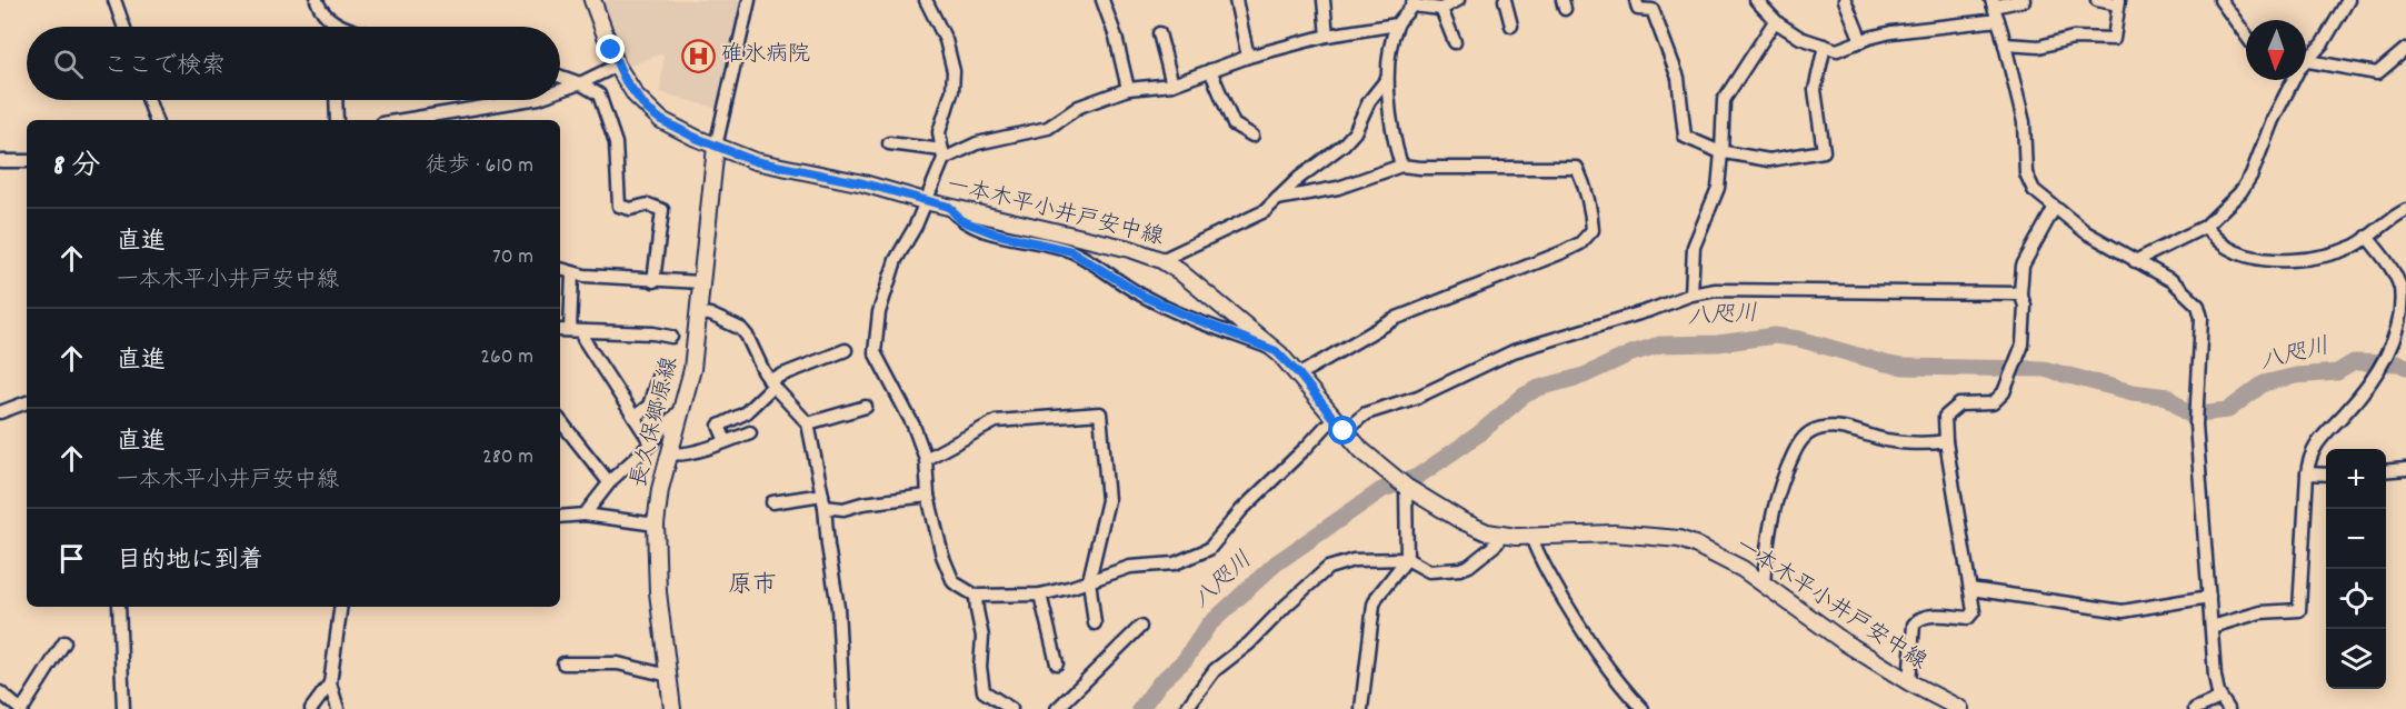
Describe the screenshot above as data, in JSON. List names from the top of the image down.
{
  "streets": {
    "main road": ["一本木平小井戸安中線", "長久保郷原線"]
  },
  "crossings": [
    ["一本木平小井戸安中線", "長久保郷原線"]
  ],
  "districts": ["原市"],
  "water": ["八咫川"],
  "places": {
    "hospital": ["碓氷病院"]
  },
  "north": "bottom",
  "page": {
    "search": "ここで検索",
    "heading": ["8 分", "徒歩 · 610 m"],
    "list": [
      ["直進", "一本木平小井戸安中線", "70 m"],
      ["直進", "260 m"],
      ["直進", "一本木平小井戸安中線", "280 m"],
      "目的地に到着"
    ],
    "map_buttons": ["+", "−"]
  }
}
